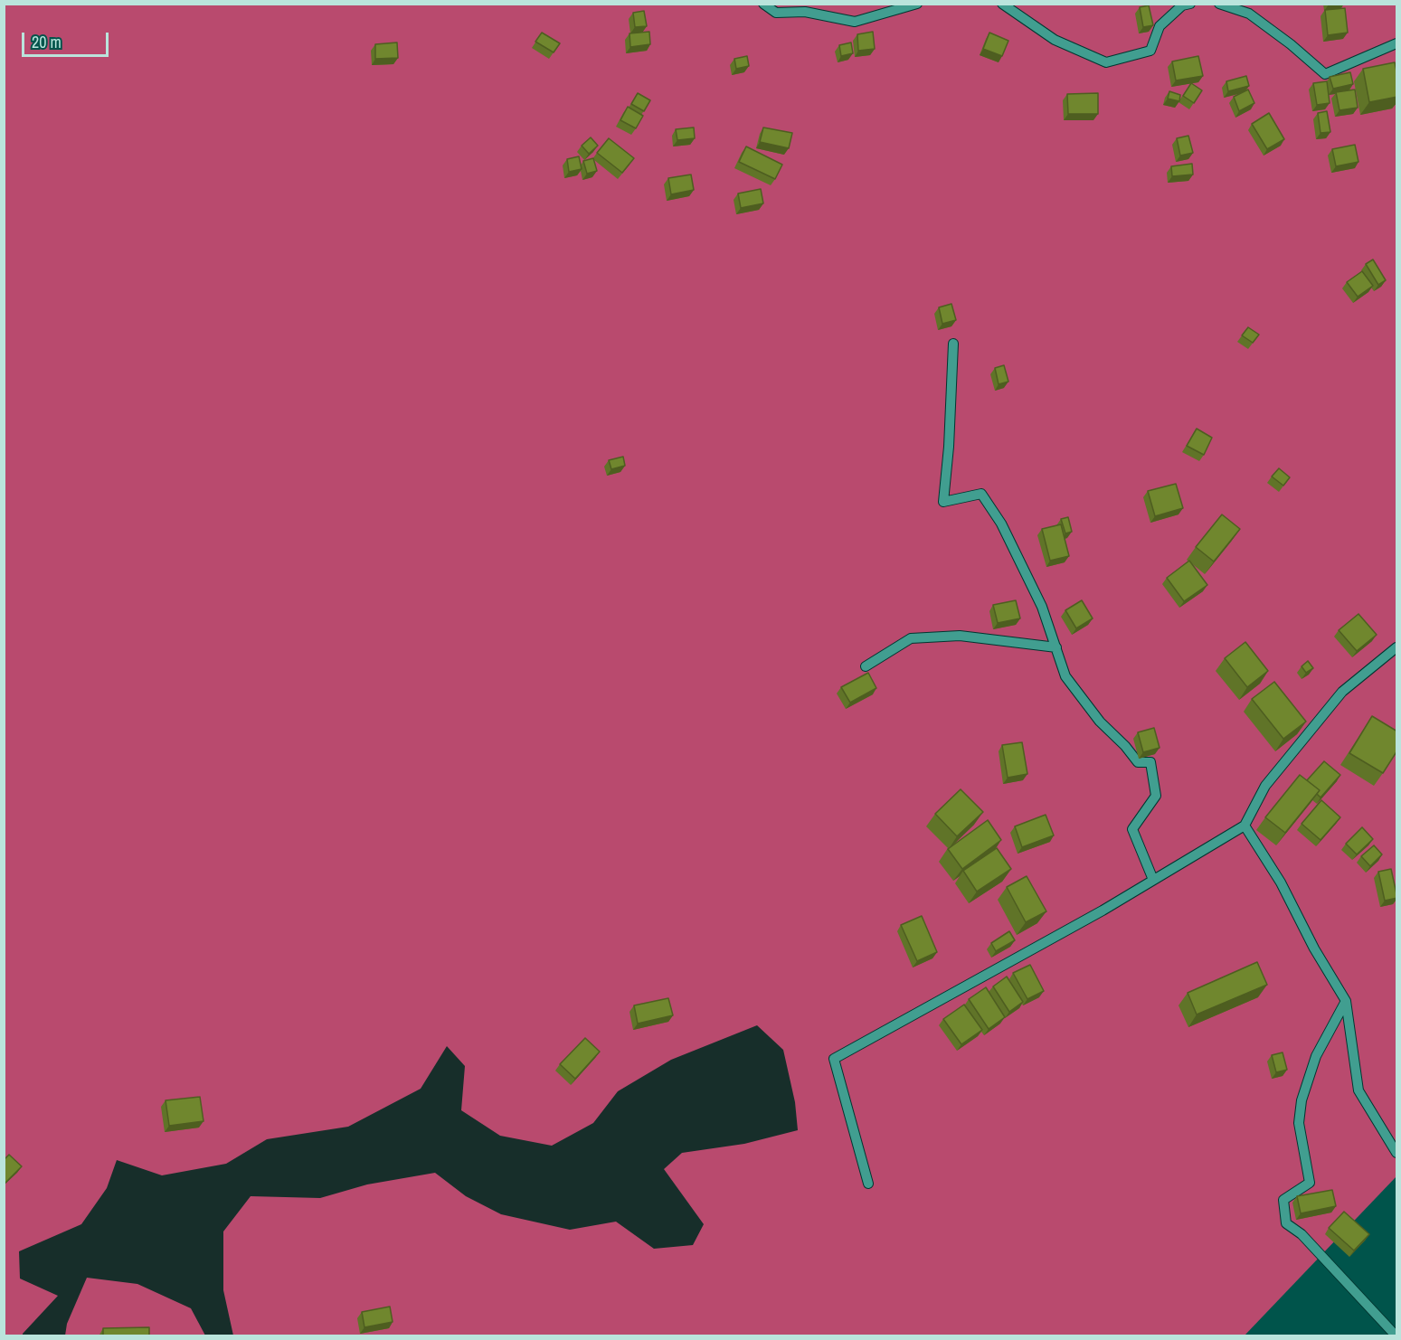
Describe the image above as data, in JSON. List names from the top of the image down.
{
  "scale_bar": "20 m"
}
